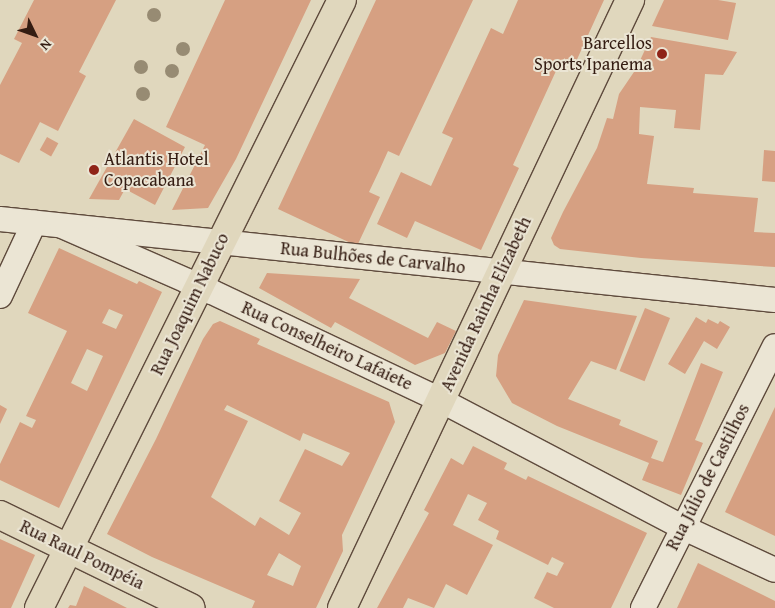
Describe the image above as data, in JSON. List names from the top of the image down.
{
  "streets": {
    "main road": ["Rua Joaquim Nabuco", "Avenida Rainha Elizabeth", "Rua Raul Pompéia"],
    "street": ["Rua Bulhões de Carvalho", "Rua Conselheiro Lafaiete", "Rua Júlio de Castilhos"]
  },
  "crossings": [
    ["Rua Bulhões de Carvalho", "Rua Joaquim Nabuco"],
    ["Rua Bulhões de Carvalho", "Avenida Rainha Elizabeth"],
    ["Rua Bulhões de Carvalho", "Rua Conselheiro Lafaiete"],
    ["Rua Joaquim Nabuco", "Rua Conselheiro Lafaiete"],
    ["Rua Joaquim Nabuco", "Rua Raul Pompéia"],
    ["Avenida Rainha Elizabeth", "Rua Conselheiro Lafaiete"],
    ["Rua Conselheiro Lafaiete", "Rua Júlio de Castilhos"]
  ],
  "places": ["Barcellos Sports Ipanema", "Atlantis Hotel Copacabana"],
  "north": "bottom right"
}
